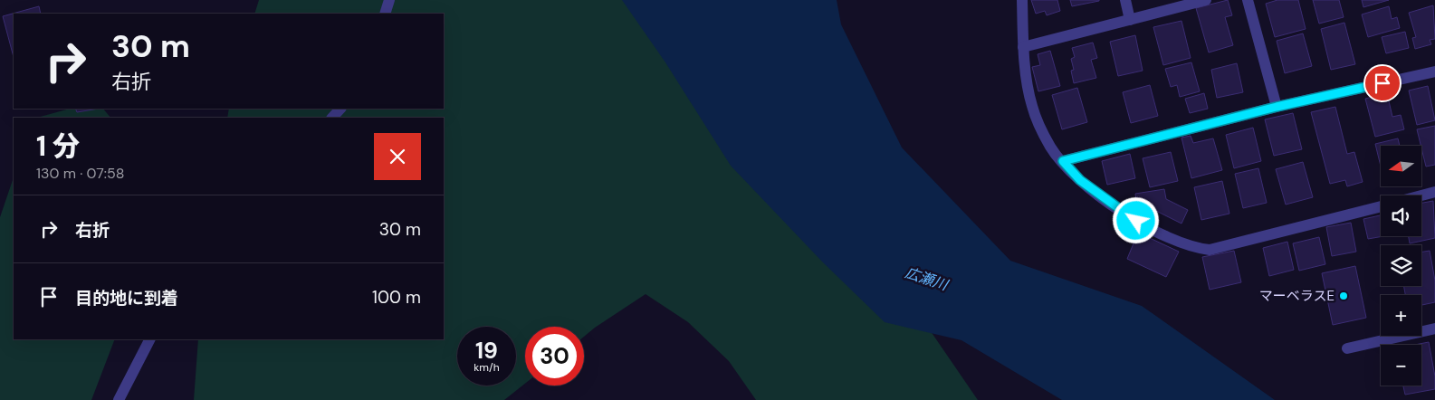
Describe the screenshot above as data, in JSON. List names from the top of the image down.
{
  "water": ["広瀬川"],
  "places": ["マーベラスE"],
  "north": "left",
  "page": {
    "turn": ["30 m", "右折"],
    "heading": ["1 分", "130 m · 07:58"],
    "map_buttons": ["+", "−"],
    "list": [
      {
        "name": "右折",
        "value": "30 m"
      },
      {
        "name": "目的地に到着",
        "value": "100 m"
      }
    ],
    "speed": "19 km/h",
    "limit": "30"
  }
}
